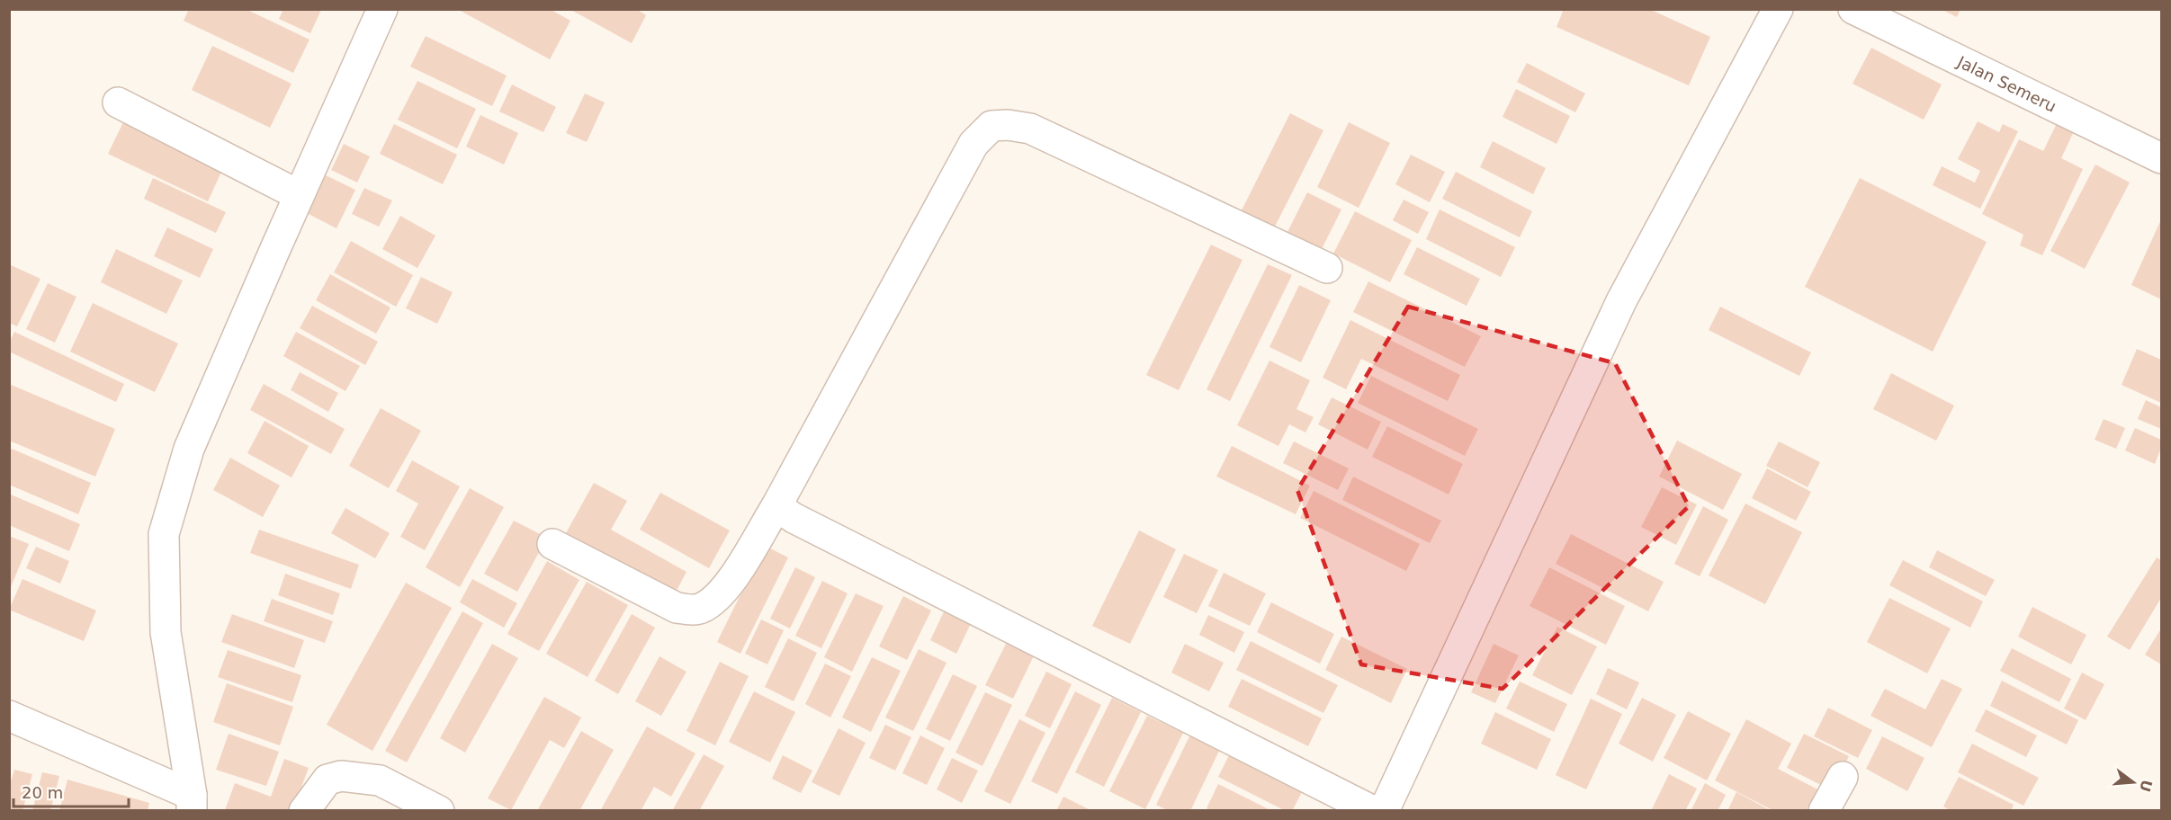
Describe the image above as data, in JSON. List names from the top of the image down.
{
  "streets": {
    "street": ["Jalan Semeru"]
  },
  "scale_bar": "20 m",
  "north": "right"
}
